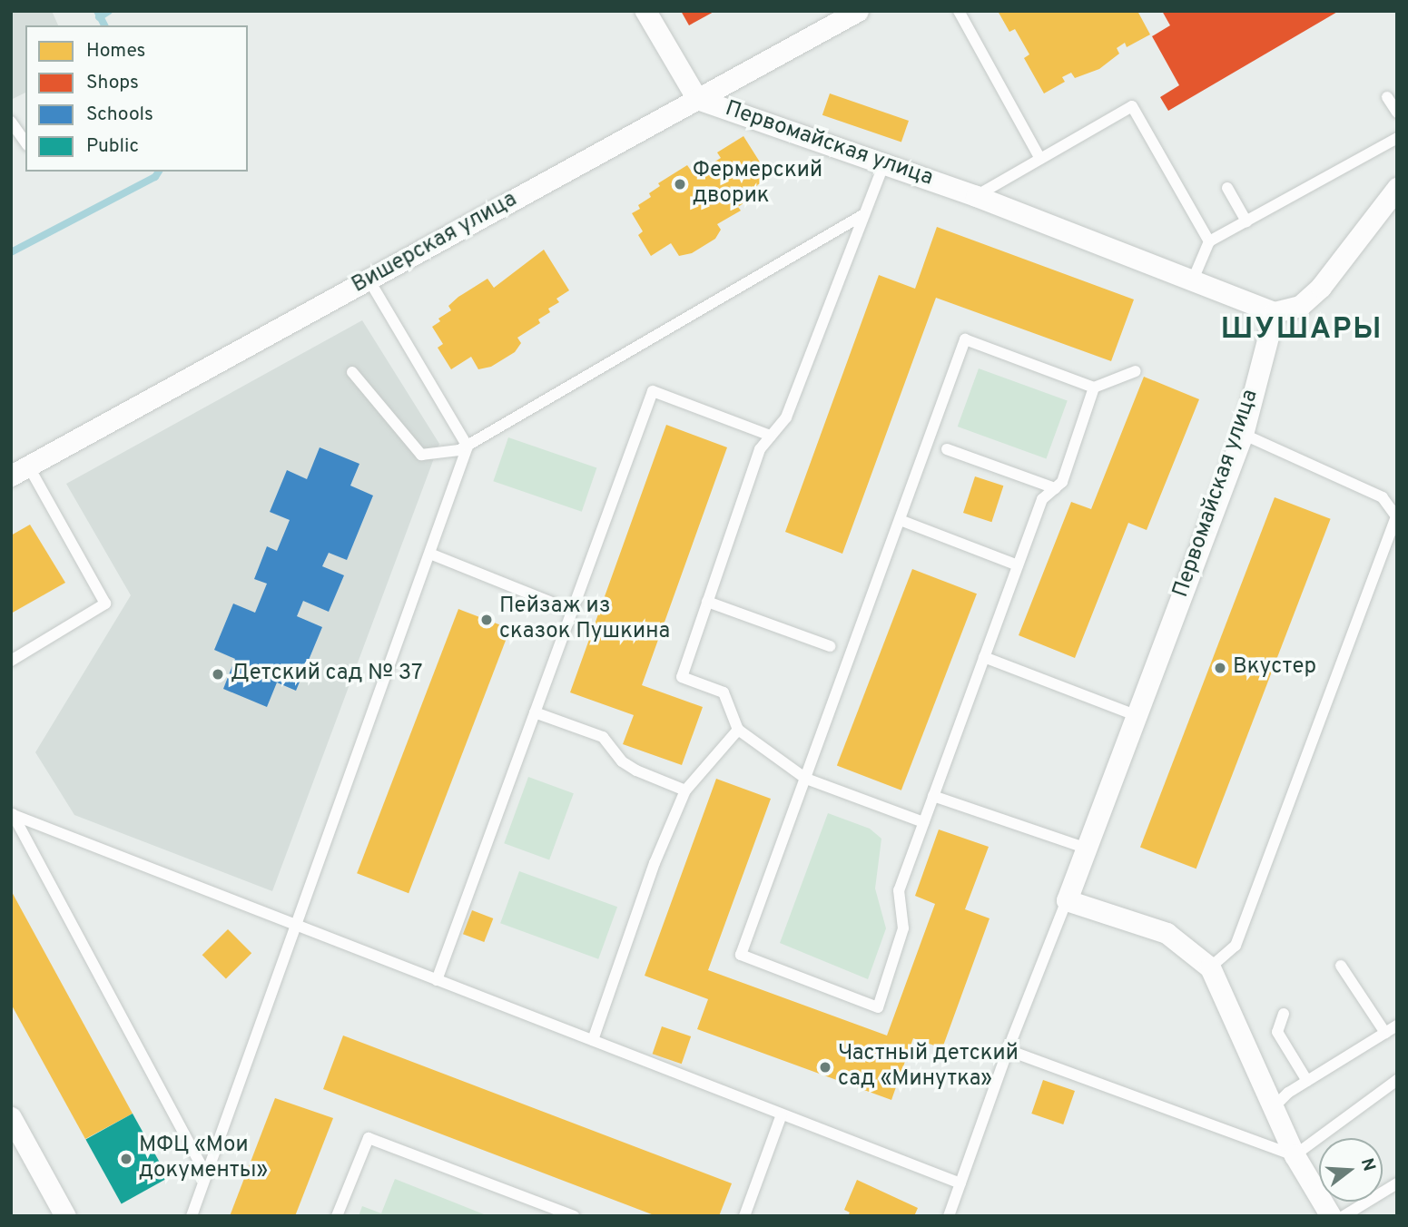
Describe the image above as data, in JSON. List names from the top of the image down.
{
  "streets": {
    "street": ["Первомайская улица", "Вишерская улица"]
  },
  "crossings": [
    ["Первомайская улица", "Вишерская улица"]
  ],
  "districts": ["ШУШАРЫ"],
  "places": [
    "Фермерский дворик",
    "Пейзаж из сказок Пушкина",
    "Вкустер",
    "Детский сад № 37",
    "Частный детский сад «Минутка»",
    "МФЦ «Мои документы»"
  ],
  "legend": [
    "Homes",
    "Shops",
    "Schools",
    "Public"
  ],
  "north": "right"
}
